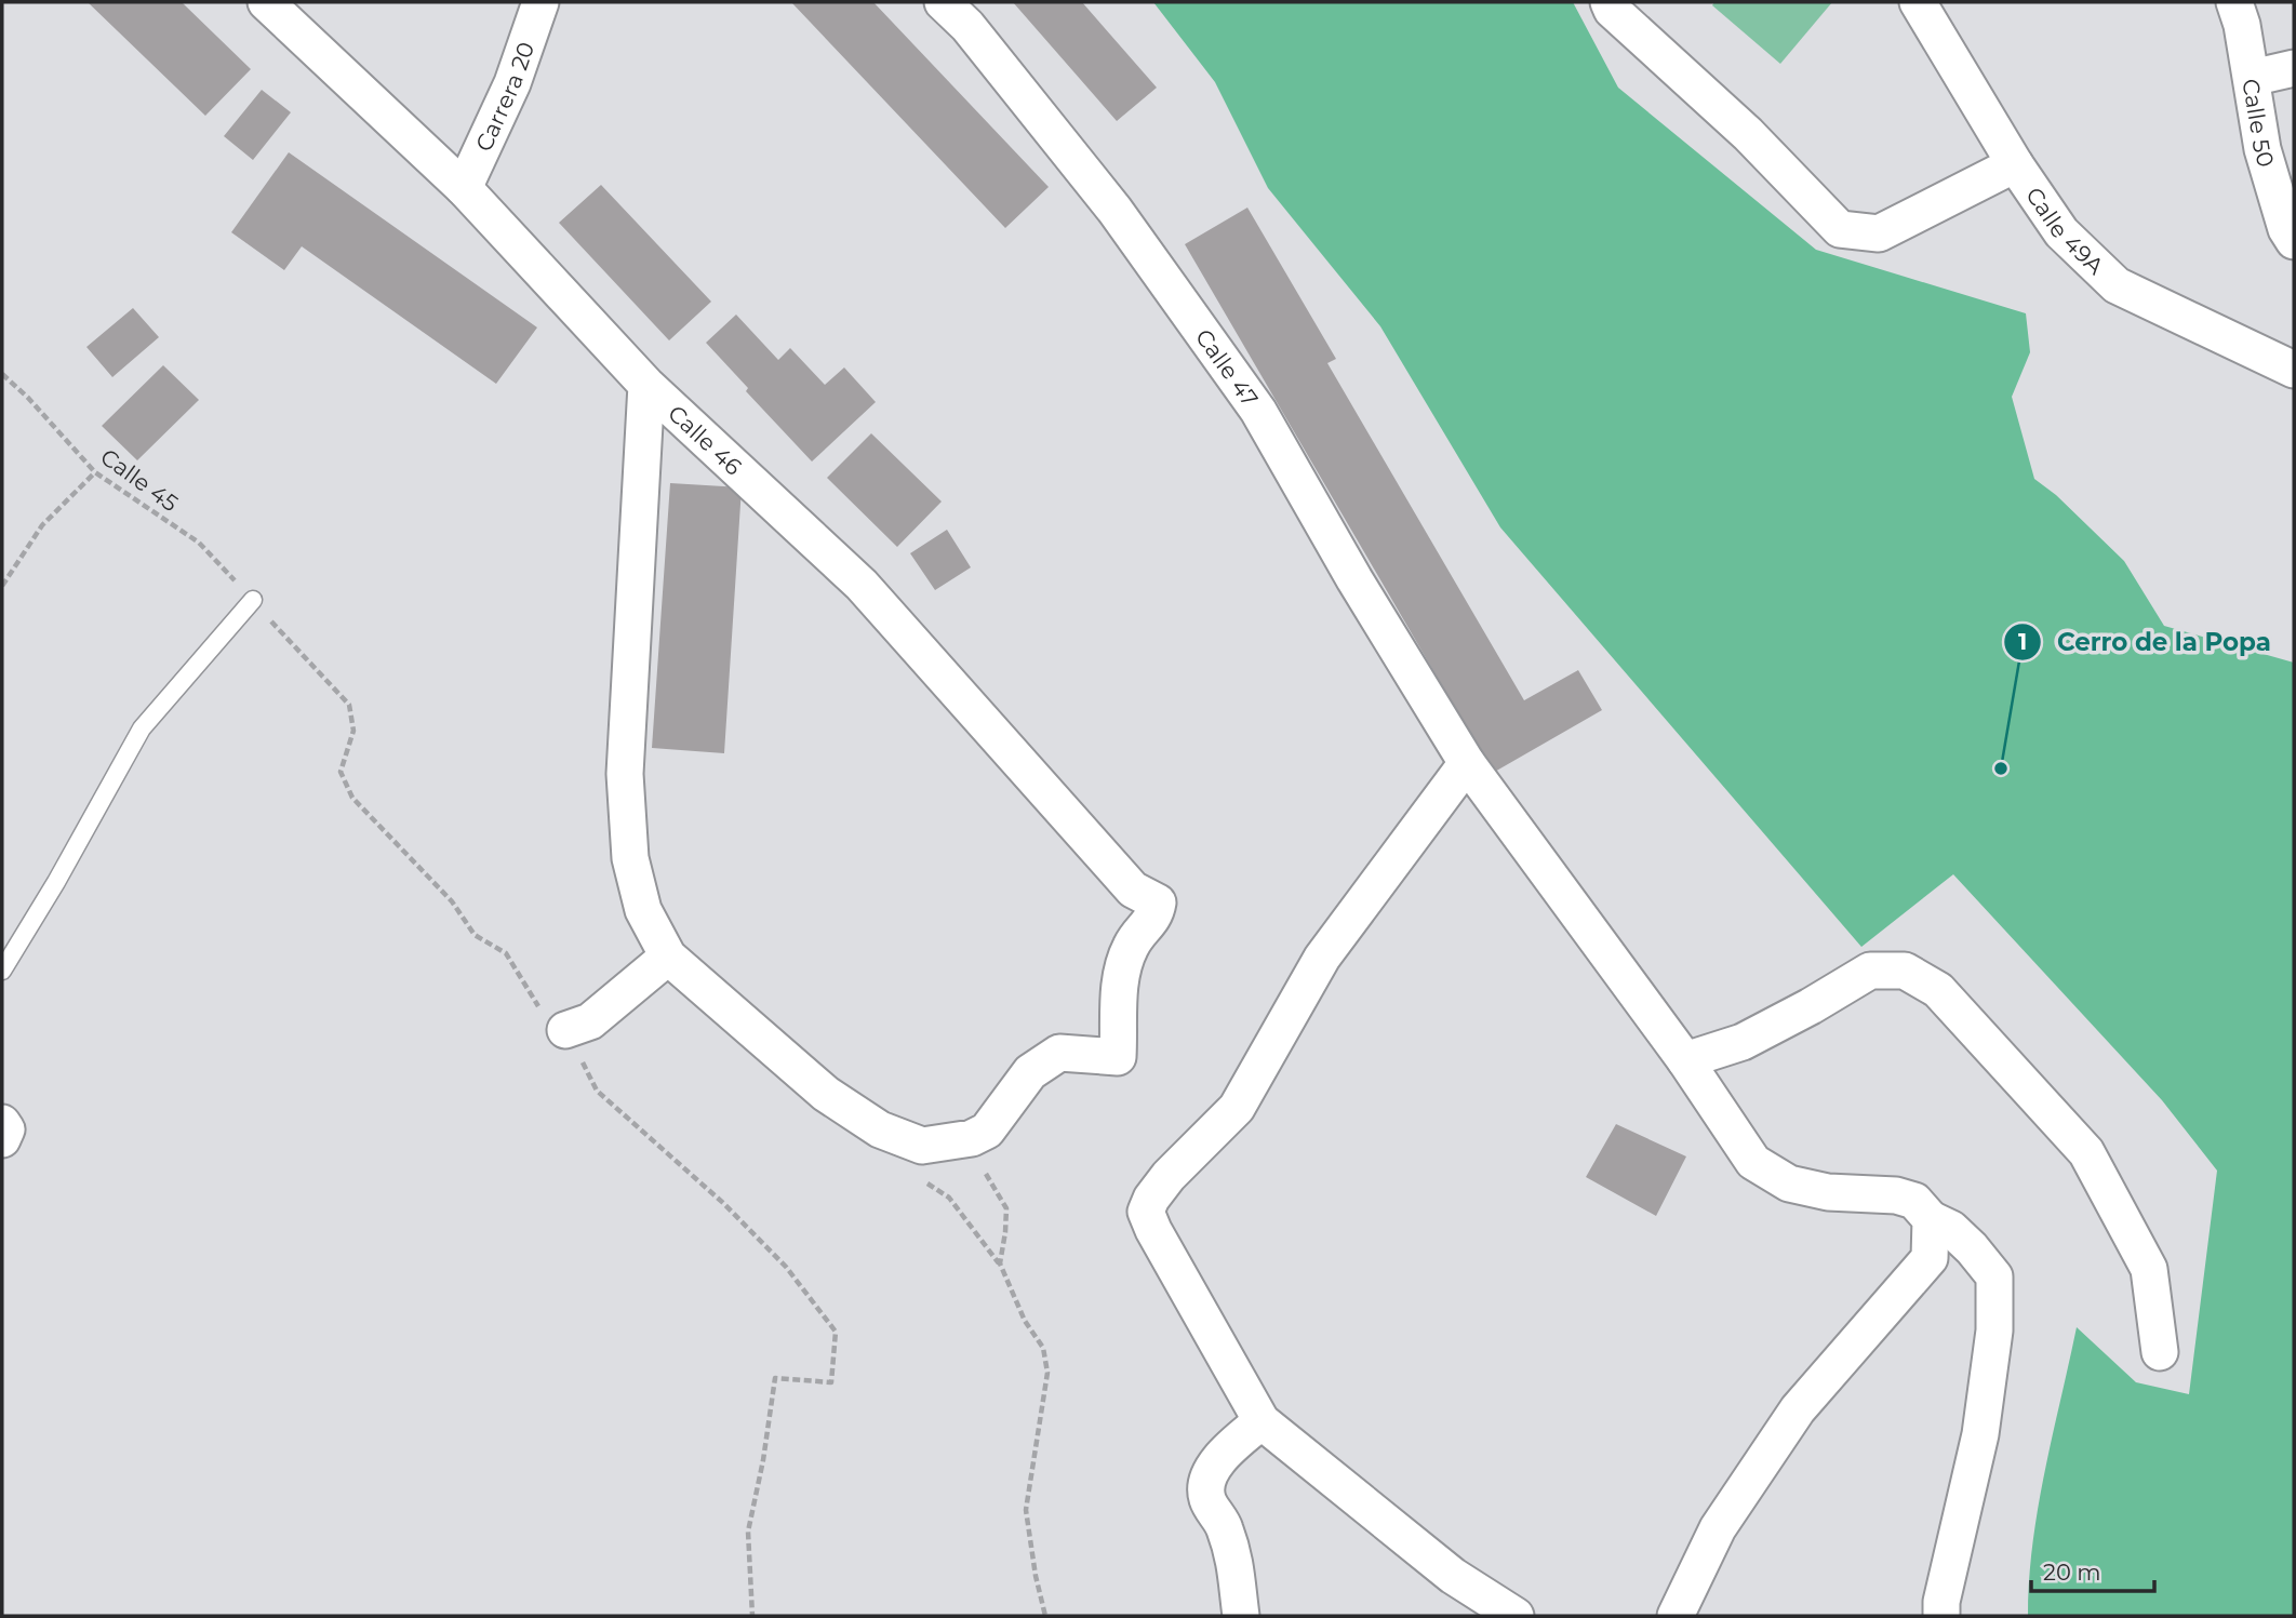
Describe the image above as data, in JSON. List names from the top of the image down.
{
  "streets": {
    "street": [
      "Carrera 20",
      "Calle 50",
      "Calle 49A",
      "Calle 47",
      "Calle 46"
    ],
    "path": ["Calle 45"]
  },
  "crossings": [
    ["Carrera 20", "Calle 46"]
  ],
  "places": ["Cerro de la Popa"],
  "scale_bar": "20 m"
}
